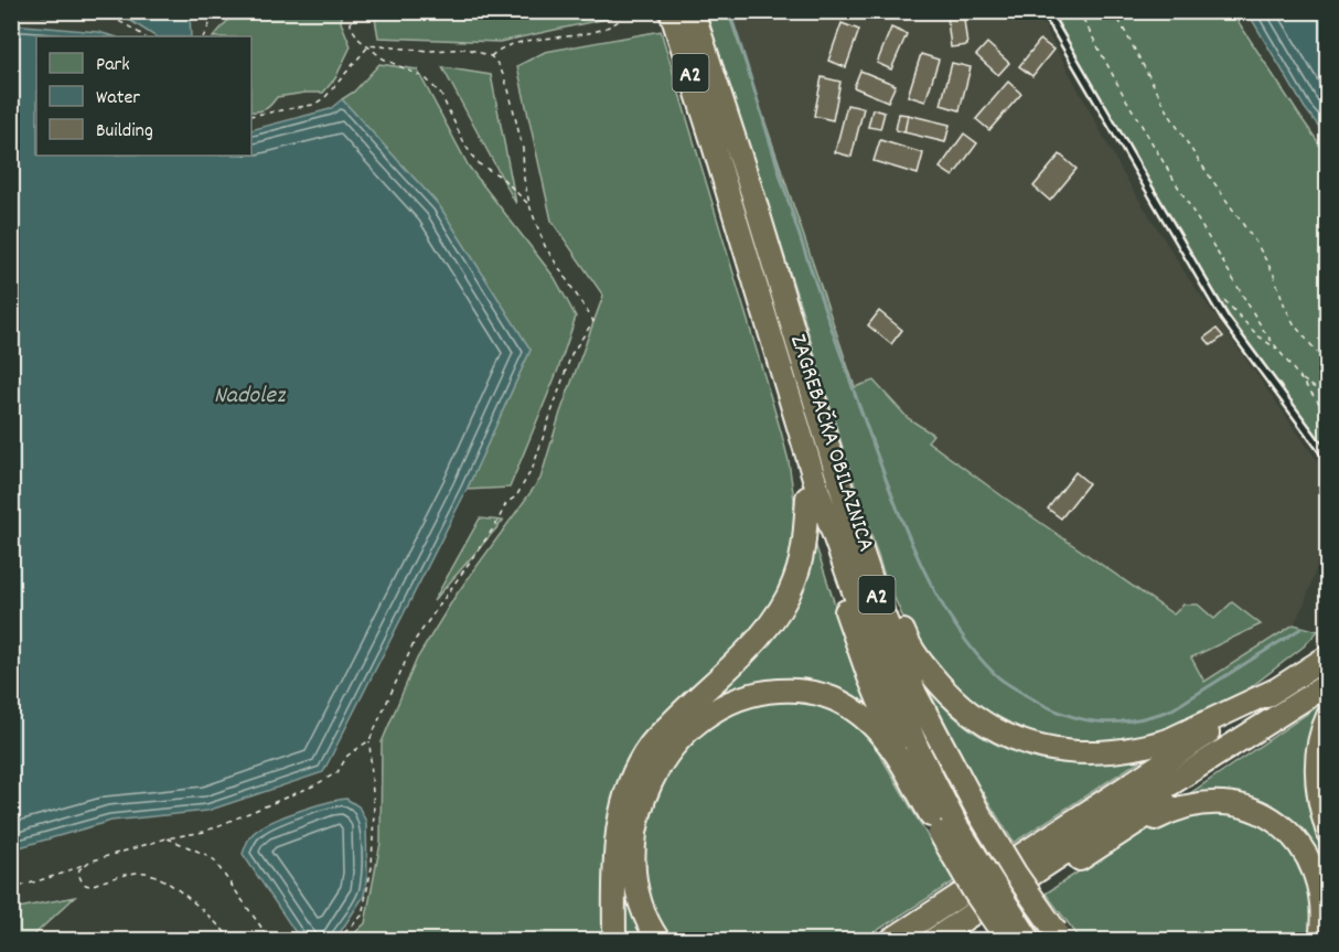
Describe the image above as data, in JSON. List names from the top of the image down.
{
  "streets": {
    "highway": ["A2", "ZAGREBAČKA OBILAZNICA"]
  },
  "water": ["Nadolez"],
  "legend": ["Park", "Water", "Building"]
}
